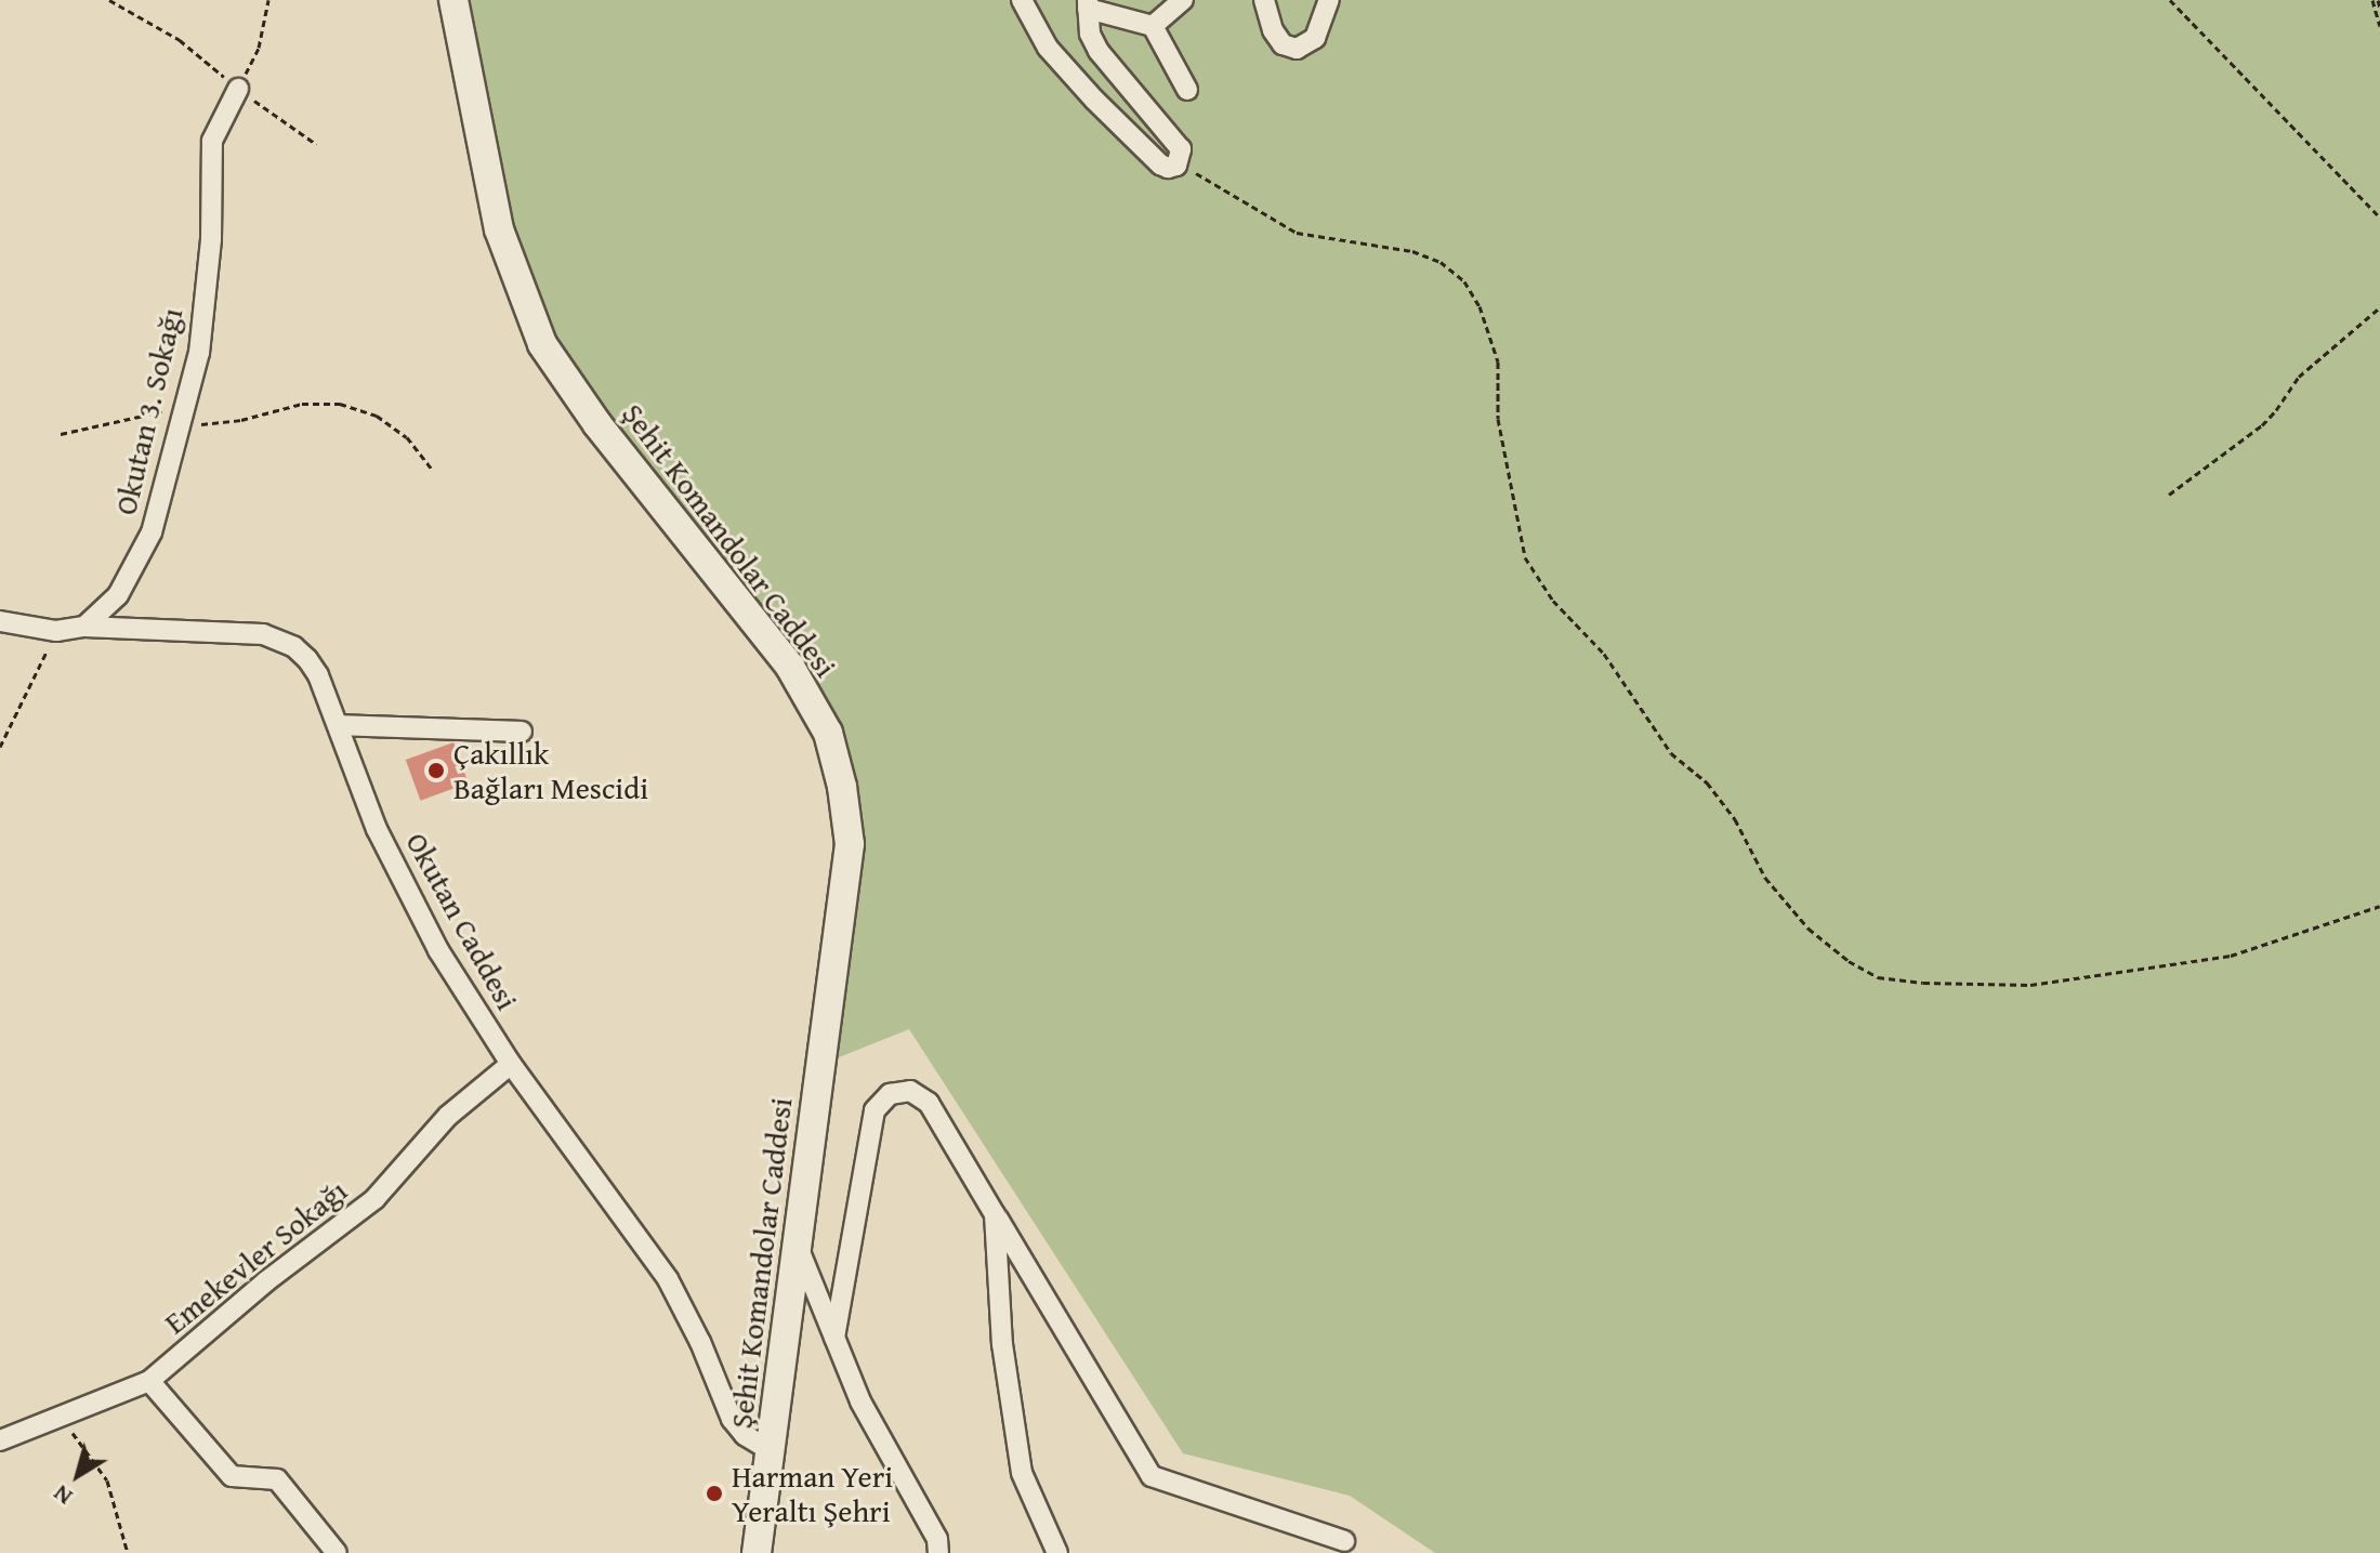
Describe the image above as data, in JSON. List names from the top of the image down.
{
  "streets": {
    "main road": ["Şehit Komandolar Caddesi"],
    "street": ["Okutan 3. Sokağı", "Okutan Caddesi", "Emekevler Sokağı"]
  },
  "crossings": [
    ["Okutan 3. Sokağı", "Okutan Caddesi"],
    ["Şehit Komandolar Caddesi", "Okutan Caddesi"],
    ["Okutan Caddesi", "Emekevler Sokağı"]
  ],
  "places": ["Çakıllık Bağları Mescidi", "Harman Yeri Yeraltı Şehri"],
  "north": "bottom left"
}
